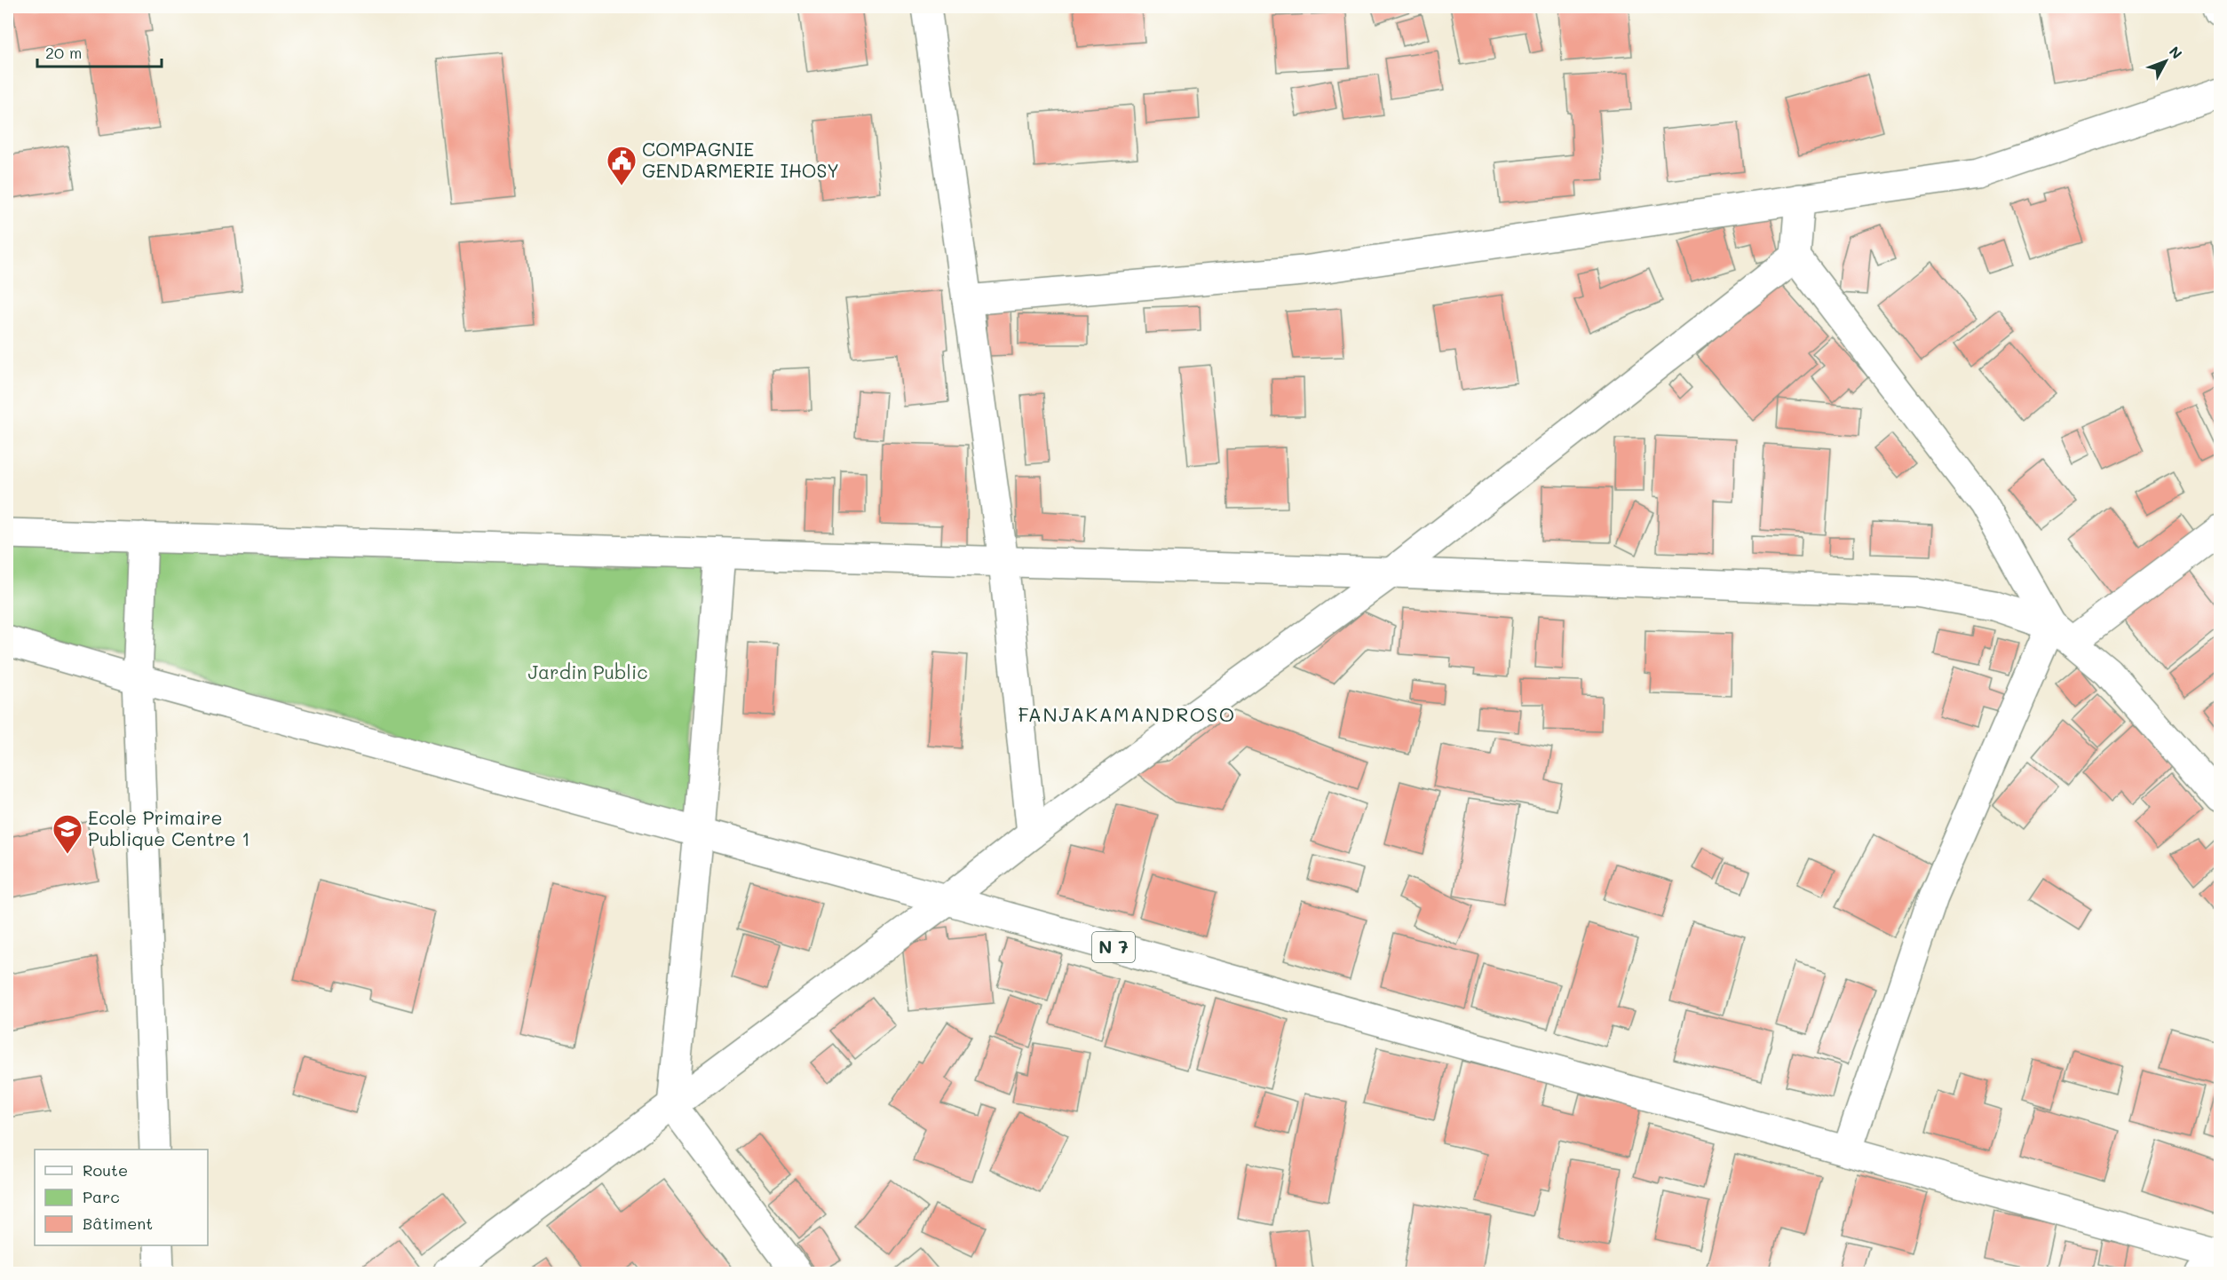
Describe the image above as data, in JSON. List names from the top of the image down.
{
  "streets": {
    "street": ["N 7"]
  },
  "districts": ["FANJAKAMANDROSO"],
  "parks": ["Jardin Public"],
  "places": {
    "public building": ["COMPAGNIE GENDARMERIE IHOSY"],
    "school or university": ["Ecole Primaire Publique Centre 1"]
  },
  "legend": ["Route", "Parc", "Bâtiment"],
  "scale_bar": "20 m",
  "north": "top right"
}
